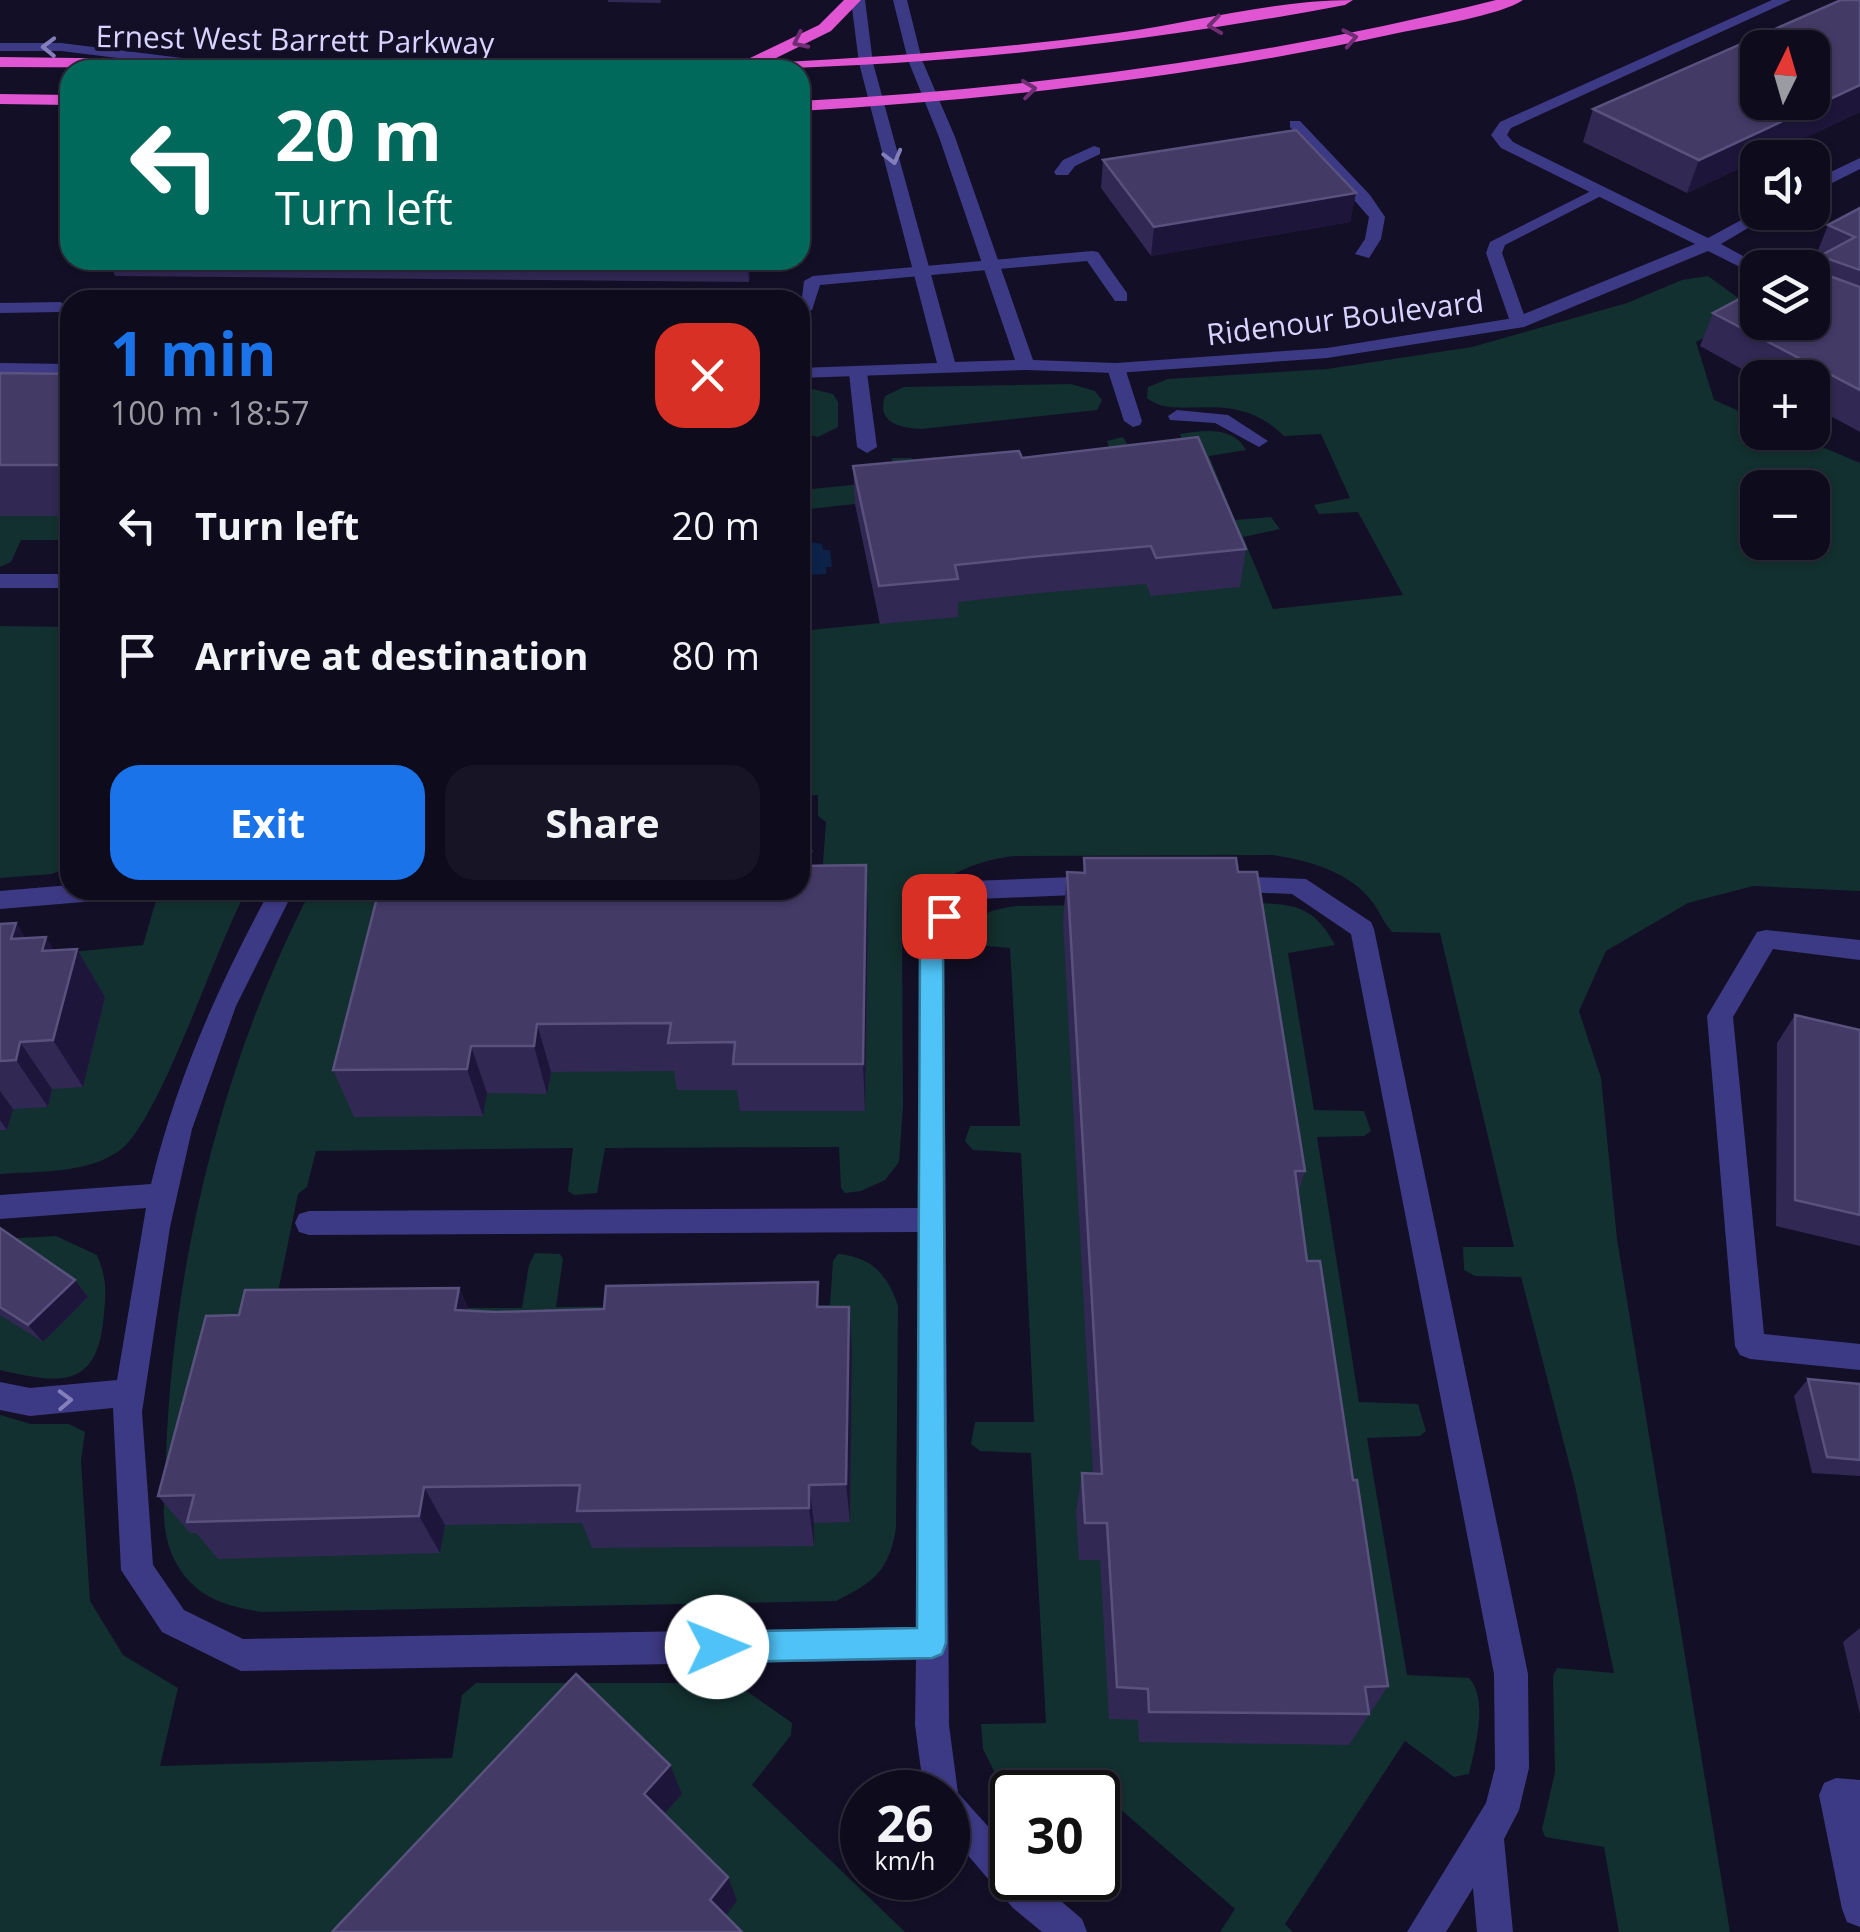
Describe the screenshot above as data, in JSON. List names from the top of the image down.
{
  "streets": {
    "highway": ["Ernest West Barrett Parkway"],
    "street": ["Ridenour Boulevard"]
  },
  "north": "top",
  "page": {
    "map_buttons": ["+", "−"],
    "turn": ["20 m", "Turn left"],
    "heading": ["1 min", "100 m · 18:57"],
    "list": [
      {
        "name": "Turn left",
        "value": "20 m"
      },
      {
        "name": "Arrive at destination",
        "value": "80 m"
      }
    ],
    "buttons": ["Exit", "Share"],
    "speed": "26 km/h",
    "limit": "30"
  }
}
